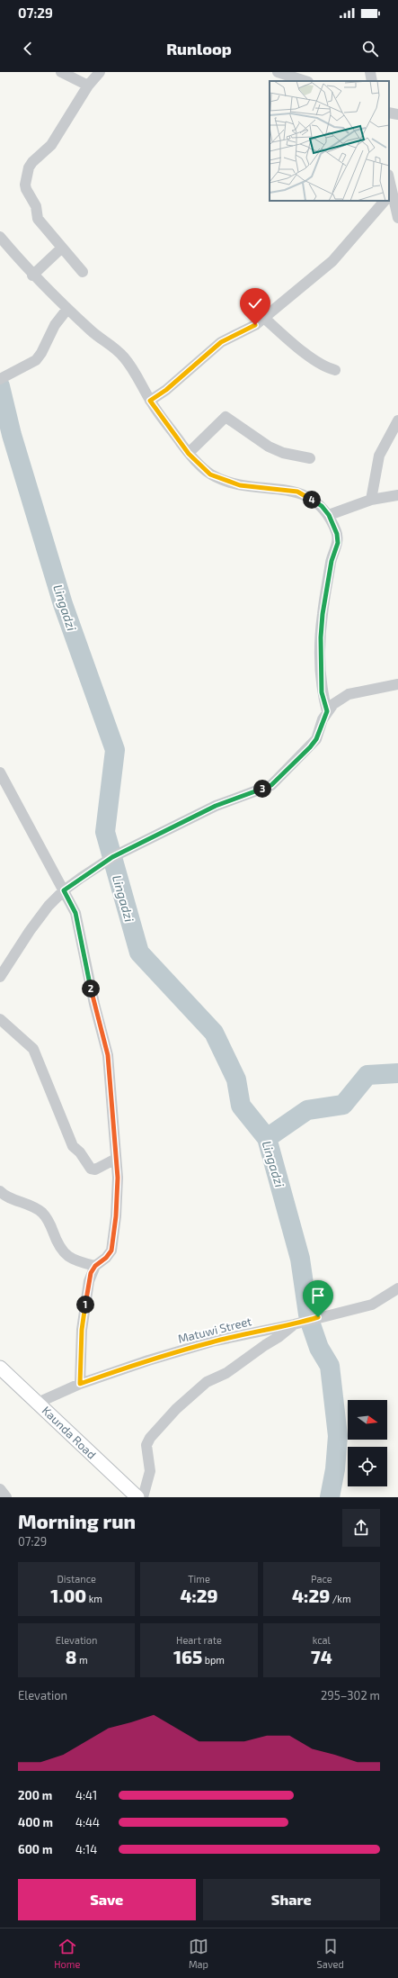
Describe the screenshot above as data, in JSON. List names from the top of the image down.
{
  "streets": {
    "main road": ["Kaunda Road"],
    "street": ["Matuwi Street"]
  },
  "crossings": [
    ["Matuwi Street", "Kaunda Road"]
  ],
  "water": ["Lingadzi"],
  "north": "right",
  "page": {
    "status": "07:29",
    "header": "Runloop",
    "pins": [
      "4",
      "3",
      "2",
      "1"
    ],
    "heading": ["Morning run", "07:29"],
    "stats": [
      ["Distance", "1.00 km"],
      ["Time", "4:29"],
      ["Pace", "4:29 /km"],
      ["Elevation", "8 m"],
      ["Heart rate", "165 bpm"],
      ["kcal", "74"]
    ],
    "chart": ["Elevation", "295–302 m"],
    "list": [
      {
        "name": "200 m",
        "note": "4:41"
      },
      {
        "name": "400 m",
        "note": "4:44"
      },
      {
        "name": "600 m",
        "note": "4:14"
      }
    ],
    "buttons": ["Save", "Share"],
    "tabs": ["Home", "Map", "Saved"]
  }
}
